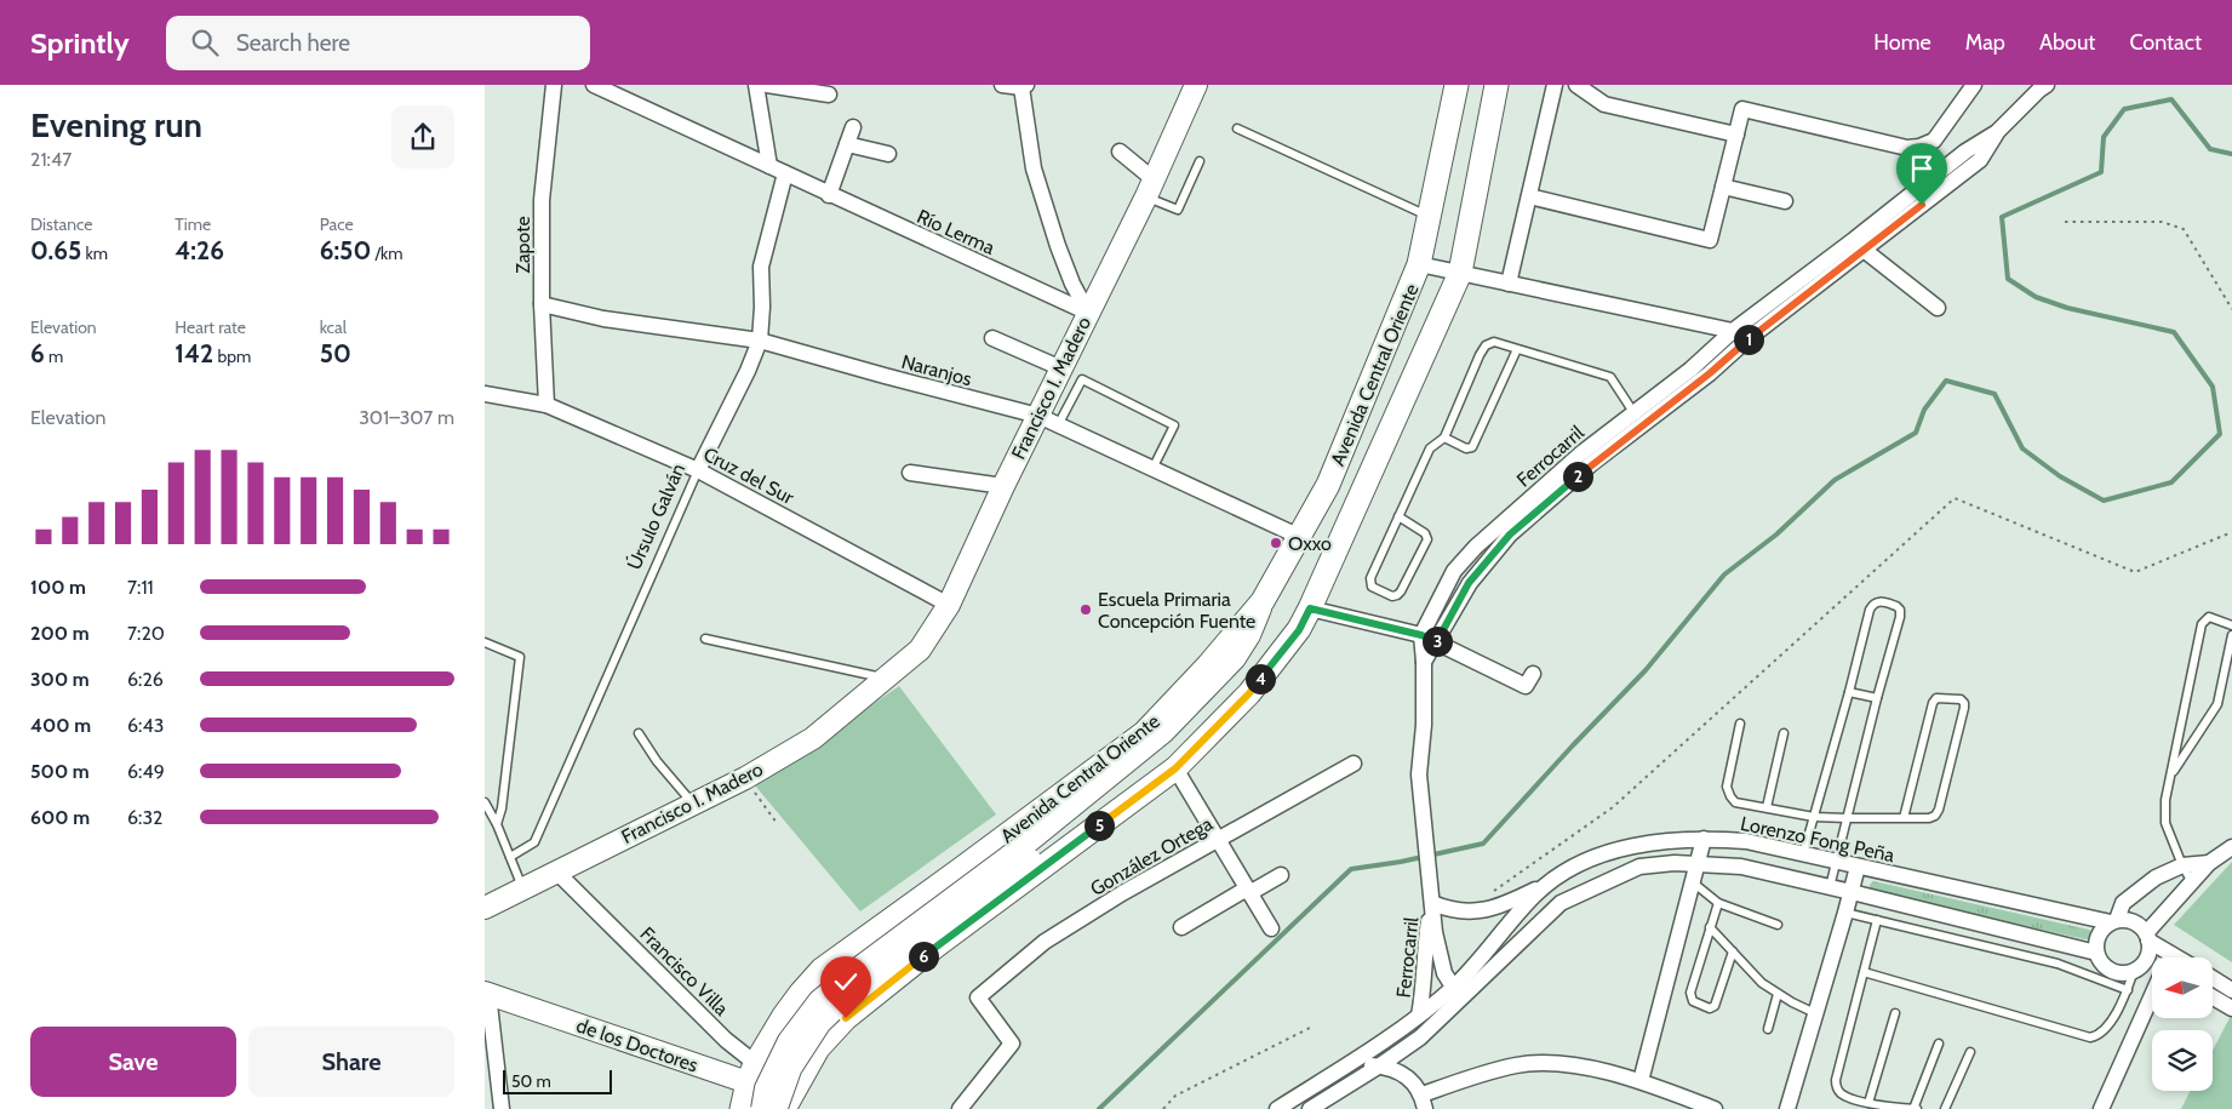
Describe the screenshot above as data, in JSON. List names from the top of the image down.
{
  "streets": {
    "main road": ["Avenida Central Oriente"],
    "street": [
      "Río Lerma",
      "Zapote",
      "Naranjos",
      "Francisco I. Madero",
      "Ferrocarril",
      "Cruz del Sur",
      "Úrsulo Galván",
      "Lorenzo Fong Peña",
      "González Ortega",
      "Francisco Villa",
      "de los Doctores"
    ]
  },
  "crossings": [
    ["Río Lerma", "Francisco I. Madero"],
    ["Río Lerma", "Úrsulo Galván"],
    ["Zapote", "Naranjos"],
    ["Zapote", "Cruz del Sur"],
    ["Naranjos", "Avenida Central Oriente"],
    ["Naranjos", "Francisco I. Madero"],
    ["Naranjos", "Úrsulo Galván"],
    ["Avenida Central Oriente", "Francisco Villa"],
    ["Avenida Central Oriente", "de los Doctores"],
    ["Francisco I. Madero", "Cruz del Sur"],
    ["Francisco I. Madero", "Francisco Villa"],
    ["Ferrocarril", "Lorenzo Fong Peña"],
    ["Cruz del Sur", "Úrsulo Galván"],
    ["Francisco Villa", "de los Doctores"]
  ],
  "places": ["Oxxo", "Escuela Primaria Concepción Fuente"],
  "scale_bar": "50 m",
  "north": "left",
  "page": {
    "header": "Sprintly",
    "search": "Search here",
    "nav": [
      "Home",
      "Map",
      "About",
      "Contact"
    ],
    "heading": ["Evening run", "21:47"],
    "stats": [
      ["Distance", "0.65 km"],
      ["Time", "4:26"],
      ["Pace", "6:50 /km"],
      ["Elevation", "6 m"],
      ["Heart rate", "142 bpm"],
      ["kcal", "50"]
    ],
    "pins": [
      "1",
      "2",
      "3",
      "4",
      "5",
      "6"
    ],
    "chart": ["Elevation", "301–307 m"],
    "list": [
      {
        "name": "100 m",
        "note": "7:11"
      },
      {
        "name": "200 m",
        "note": "7:20"
      },
      {
        "name": "300 m",
        "note": "6:26"
      },
      {
        "name": "400 m",
        "note": "6:43"
      },
      {
        "name": "500 m",
        "note": "6:49"
      },
      {
        "name": "600 m",
        "note": "6:32"
      }
    ],
    "buttons": ["Save", "Share"],
    "scale": "50 m"
  }
}
